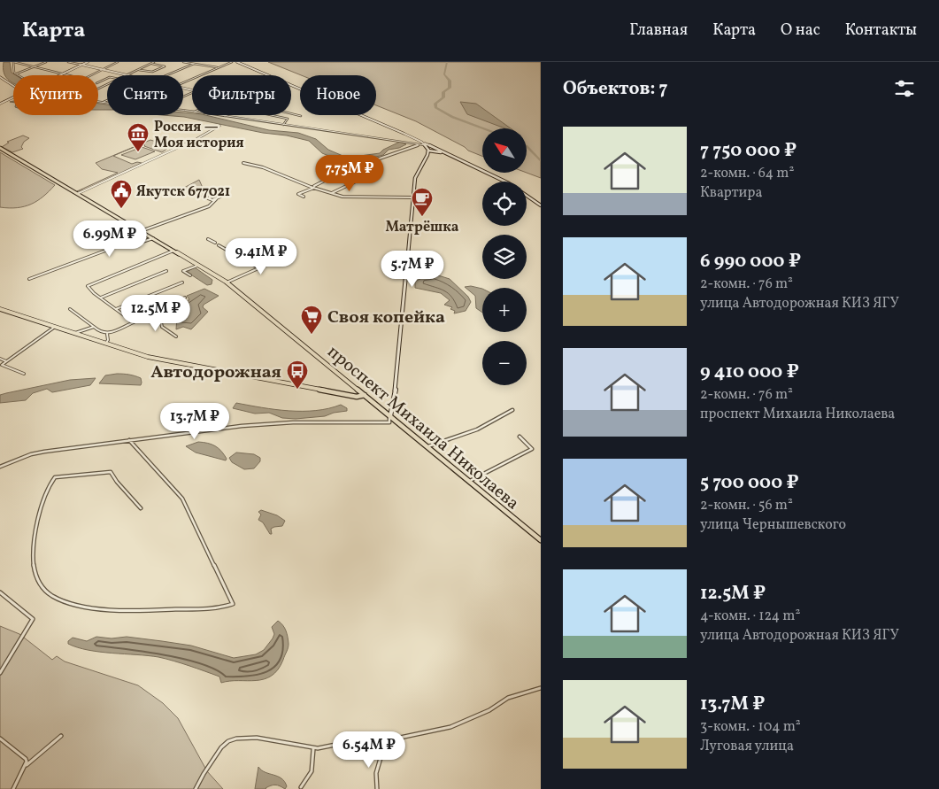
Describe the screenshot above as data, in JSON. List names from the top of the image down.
{
  "streets": {
    "main road": ["проспект Михаила Николаева"]
  },
  "places": {
    "museum": ["Россия — Моя история"],
    "public building": ["Якутск 677021"],
    "cafe": ["Матрёшка"],
    "supermarket": ["Своя копейка"],
    "bus stop": ["Автодорожная"]
  },
  "north": "top left",
  "page": {
    "header": "Карта",
    "nav": [
      "Главная",
      "Карта",
      "О нас",
      "Контакты"
    ],
    "heading": "Объектов: 7",
    "chip": [
      "Купить",
      "Снять",
      "Фильтры",
      "Новое"
    ],
    "list": [
      {
        "name": "7 750 000 ₽",
        "note": "2-комн. · 64 m² · Квартира"
      },
      {
        "name": "6 990 000 ₽",
        "note": "2-комн. · 76 m² · улица Автодорожная КИЗ ЯГУ"
      },
      {
        "name": "9 410 000 ₽",
        "note": "2-комн. · 76 m² · проспект Михаила Николаева"
      },
      {
        "name": "5 700 000 ₽",
        "note": "2-комн. · 56 m² · улица Чернышевского"
      },
      {
        "name": "12.5M ₽",
        "note": "4-комн. · 124 m² · улица Автодорожная КИЗ ЯГУ"
      },
      {
        "name": "13.7M ₽",
        "note": "3-комн. · 104 m² · Луговая улица"
      }
    ],
    "map_buttons": ["+", "−"],
    "price": [
      "7.75M ₽",
      "6.99M ₽",
      "9.41M ₽",
      "5.7M ₽",
      "12.5M ₽",
      "13.7M ₽",
      "6.54M ₽"
    ]
  }
}
